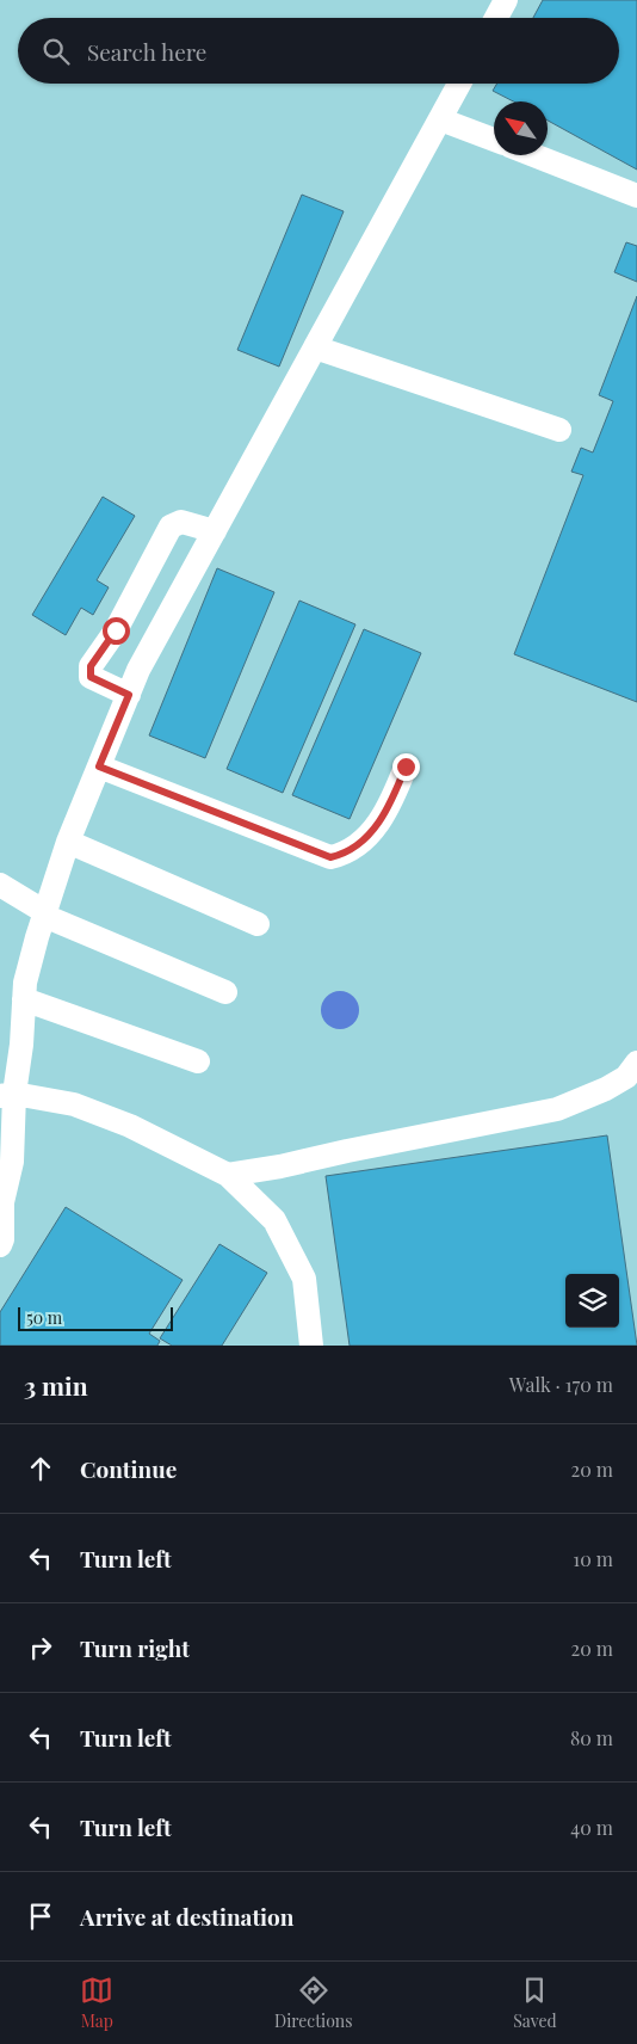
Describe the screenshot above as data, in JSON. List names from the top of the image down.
{
  "scale_bar": "50 m",
  "north": "top left",
  "page": {
    "search": "Search here",
    "scale": "50 m",
    "heading": ["3 min", "Walk · 170 m"],
    "list": [
      ["Continue", "20 m"],
      ["Turn left", "10 m"],
      ["Turn right", "20 m"],
      ["Turn left", "80 m"],
      ["Turn left", "40 m"],
      "Arrive at destination"
    ],
    "nav": ["Map", "Directions", "Saved"]
  }
}
